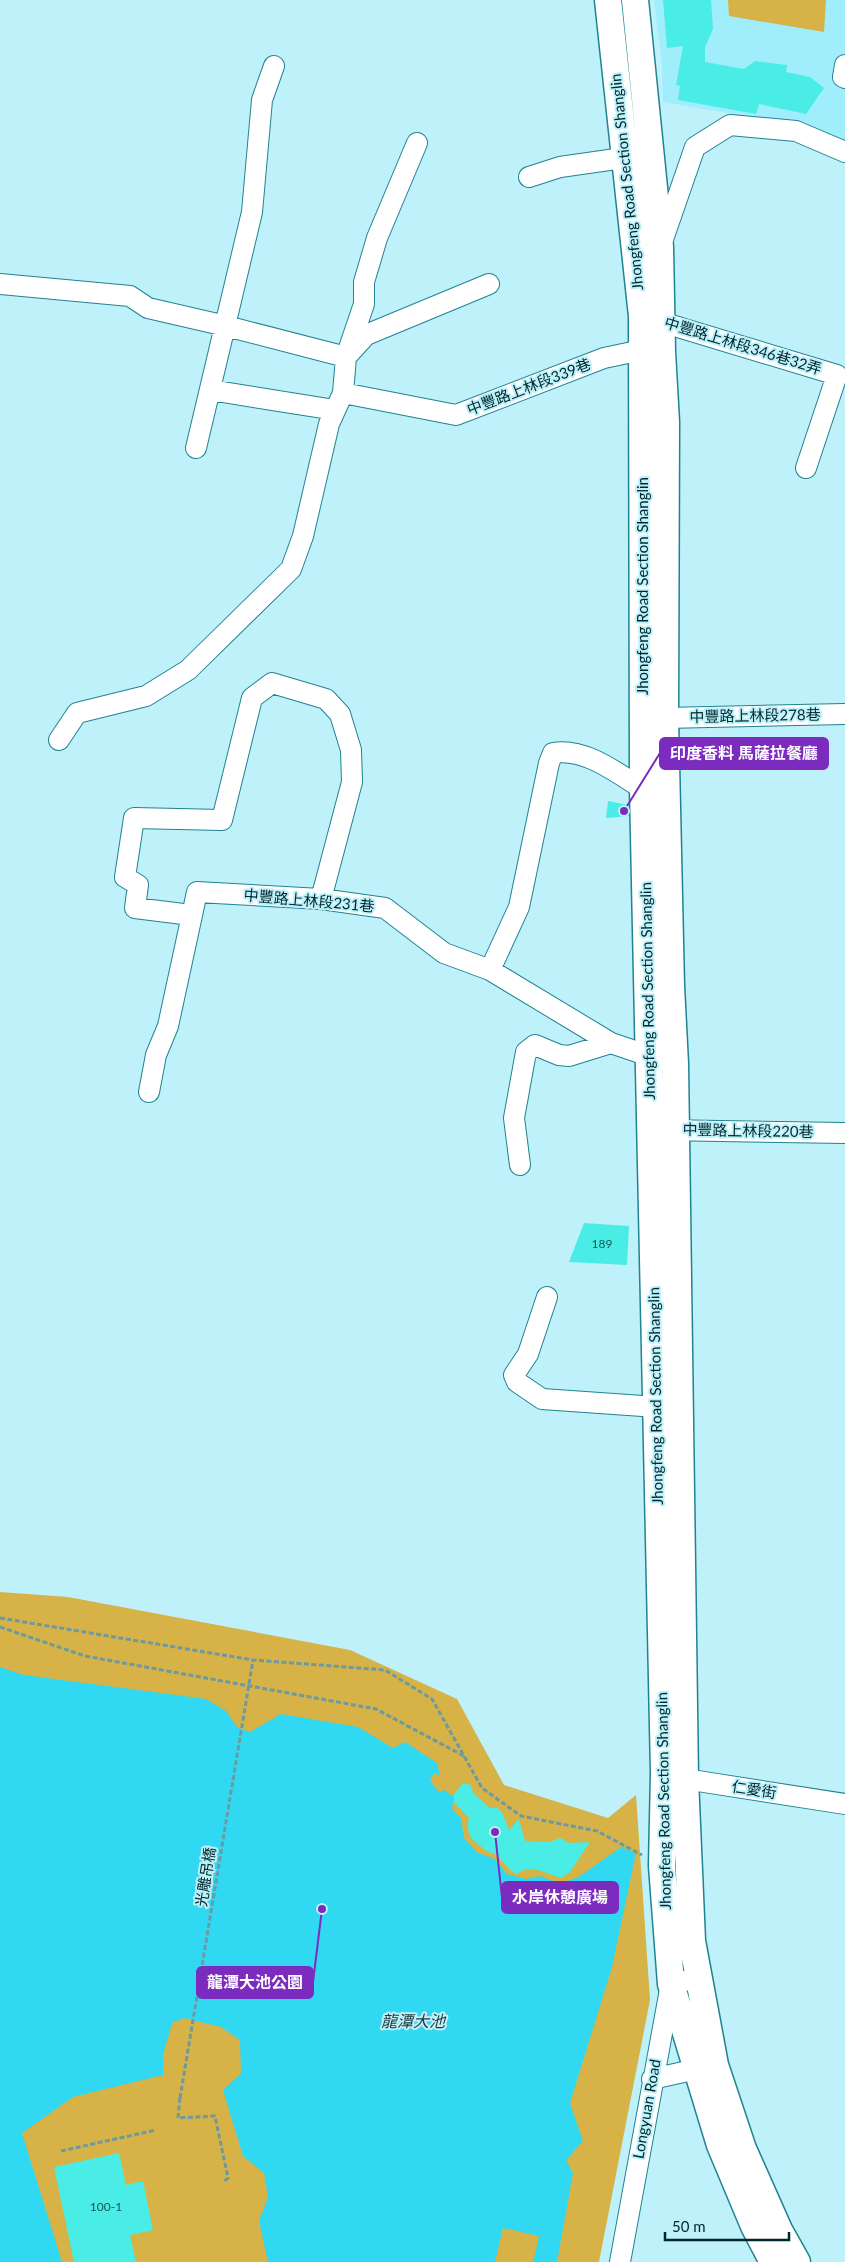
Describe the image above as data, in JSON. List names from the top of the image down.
{
  "streets": {
    "main road": ["Jhongfeng Road Section Shanglin"],
    "street": [
      "中豐路上林段346巷32弄",
      "中豐路上林段339巷",
      "中豐路上林段278巷",
      "中豐路上林段231巷",
      "中豐路上林段220巷",
      "仁愛街",
      "Longyuan Road"
    ],
    "path": ["光雕吊橋"]
  },
  "crossings": [
    ["Jhongfeng Road Section Shanglin", "中豐路上林段346巷32弄"],
    ["Jhongfeng Road Section Shanglin", "中豐路上林段339巷"],
    ["Jhongfeng Road Section Shanglin", "中豐路上林段278巷"],
    ["Jhongfeng Road Section Shanglin", "中豐路上林段231巷"],
    ["Jhongfeng Road Section Shanglin", "中豐路上林段220巷"],
    ["Jhongfeng Road Section Shanglin", "仁愛街"],
    ["Jhongfeng Road Section Shanglin", "Longyuan Road"]
  ],
  "water": ["龍潭大池"],
  "places": ["印度香料 馬薩拉餐廳", "水岸休憩廣場", "龍潭大池公園"],
  "house_numbers": ["189", "100-1"],
  "scale_bar": "50 m"
}
